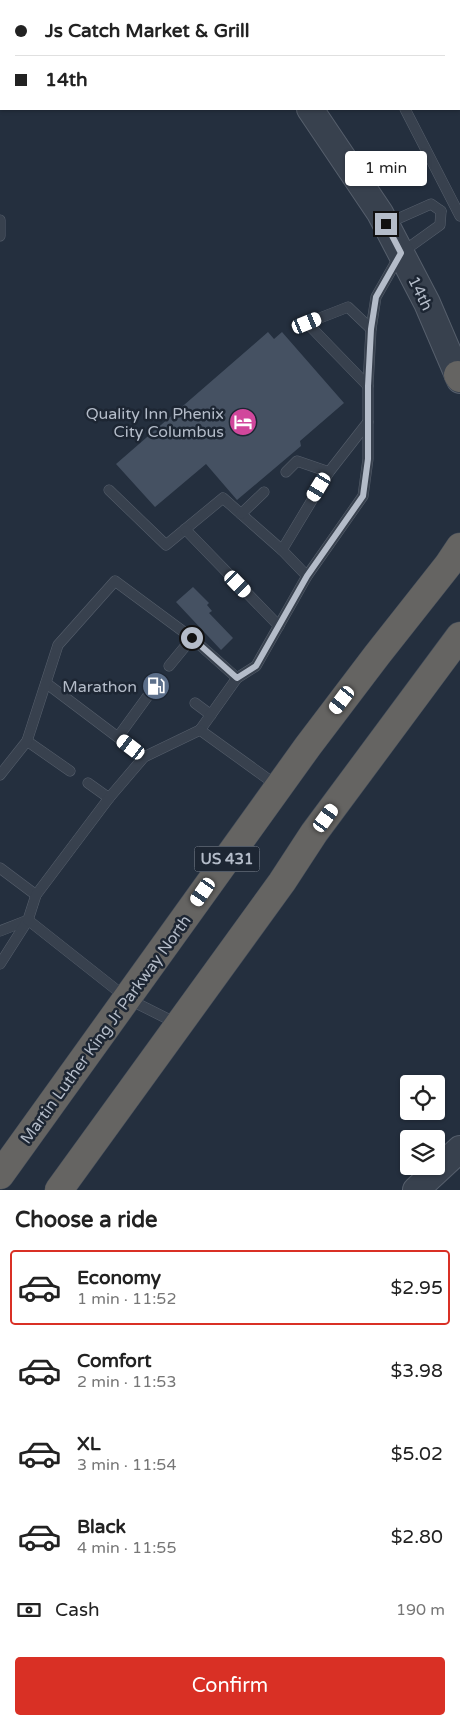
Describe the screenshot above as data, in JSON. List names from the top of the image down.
{
  "streets": {
    "highway": ["US 431", "Martin Luther King Jr Parkway North"],
    "street": ["14th"]
  },
  "places": {
    "hotel": ["Quality Inn Phenix City Columbus"],
    "fuel station": ["Marathon"]
  },
  "page": {
    "banner": ["Js Catch Market & Grill", "14th"],
    "bubble": "1 min",
    "heading": "Choose a ride",
    "list": [
      {
        "name": "Economy",
        "note": "1 min · 11:52",
        "value": "$2.95"
      },
      {
        "name": "Comfort",
        "note": "2 min · 11:53",
        "value": "$3.98"
      },
      {
        "name": "XL",
        "note": "3 min · 11:54",
        "value": "$5.02"
      },
      {
        "name": "Black",
        "note": "4 min · 11:55",
        "value": "$2.80"
      }
    ],
    "pay": ["Cash", "190 m"],
    "buttons": "Confirm"
  }
}
